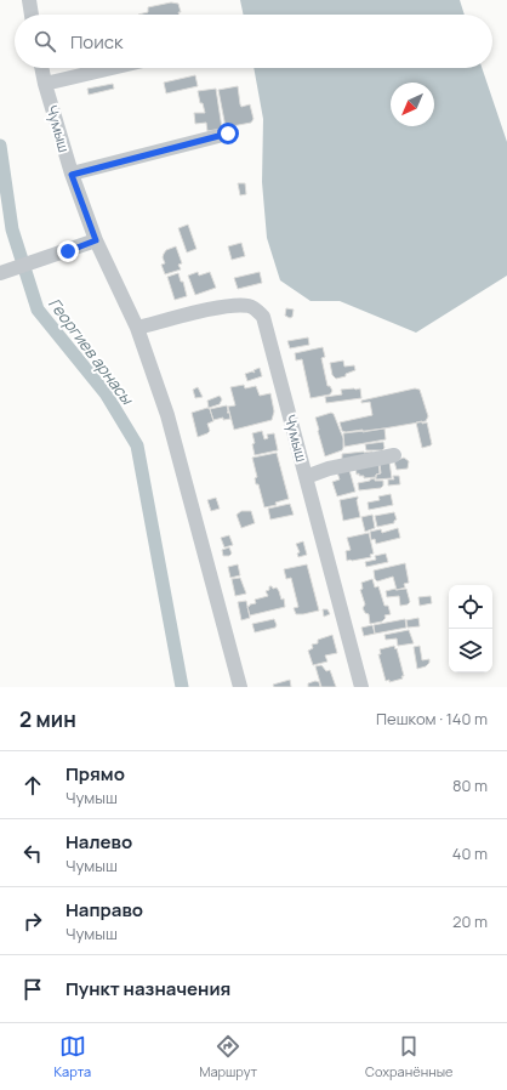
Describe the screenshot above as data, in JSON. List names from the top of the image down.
{
  "streets": {
    "street": ["Чумыш"]
  },
  "water": ["Георгиев арнасы"],
  "north": "bottom left",
  "page": {
    "search": "Поиск",
    "heading": ["2 мин", "Пешком · 140 m"],
    "list": [
      ["Прямо", "Чумыш", "80 m"],
      ["Налево", "Чумыш", "40 m"],
      ["Направо", "Чумыш", "20 m"],
      "Пункт назначения"
    ],
    "nav": ["Карта", "Маршрут", "Сохранённые"]
  }
}
